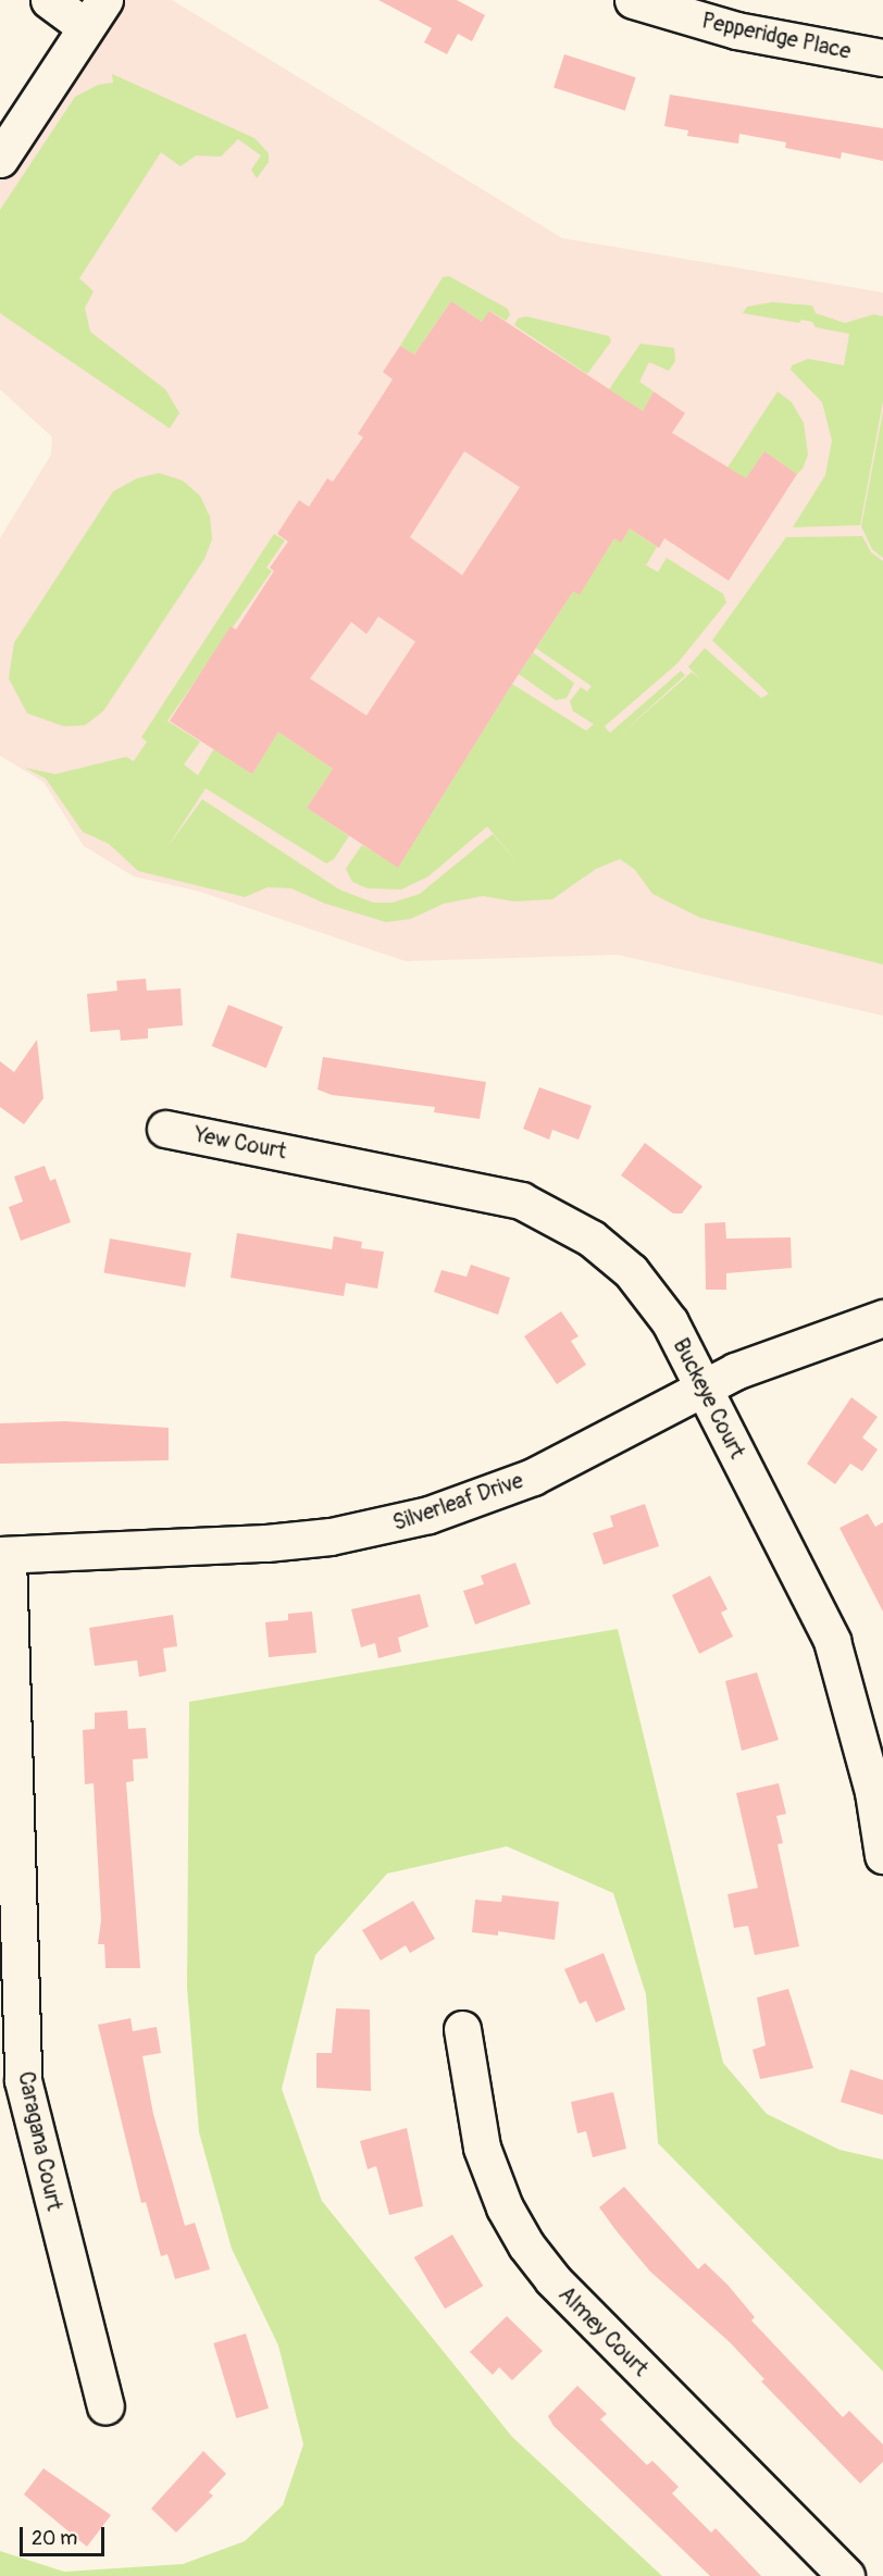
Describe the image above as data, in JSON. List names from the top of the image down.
{
  "streets": {
    "street": [
      "Pepperidge Place",
      "Yew Court",
      "Buckeye Court",
      "Silverleaf Drive",
      "Caragana Court",
      "Almey Court"
    ]
  },
  "crossings": [
    ["Yew Court", "Buckeye Court"],
    ["Buckeye Court", "Silverleaf Drive"],
    ["Silverleaf Drive", "Caragana Court"]
  ],
  "scale_bar": "20 m"
}
